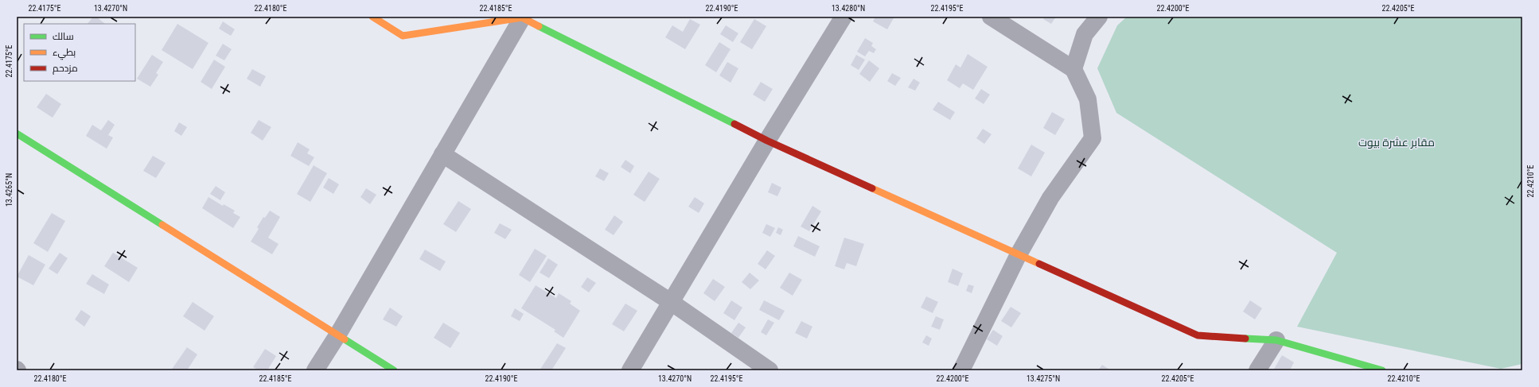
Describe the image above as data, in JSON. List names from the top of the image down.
{
  "parks": ["مقابر عشرة بيوت"],
  "legend": ["سالك", "بطيء", "مزدحم"],
  "coordinates": [
    "22.4175°E",
    "13.4270°N",
    "22.4180°E",
    "22.4185°E",
    "22.4190°E",
    "13.4280°N",
    "22.4195°E",
    "22.4200°E",
    "22.4205°E",
    "22.4210°E",
    "13.4265°N",
    "13.4275°N"
  ]
}
